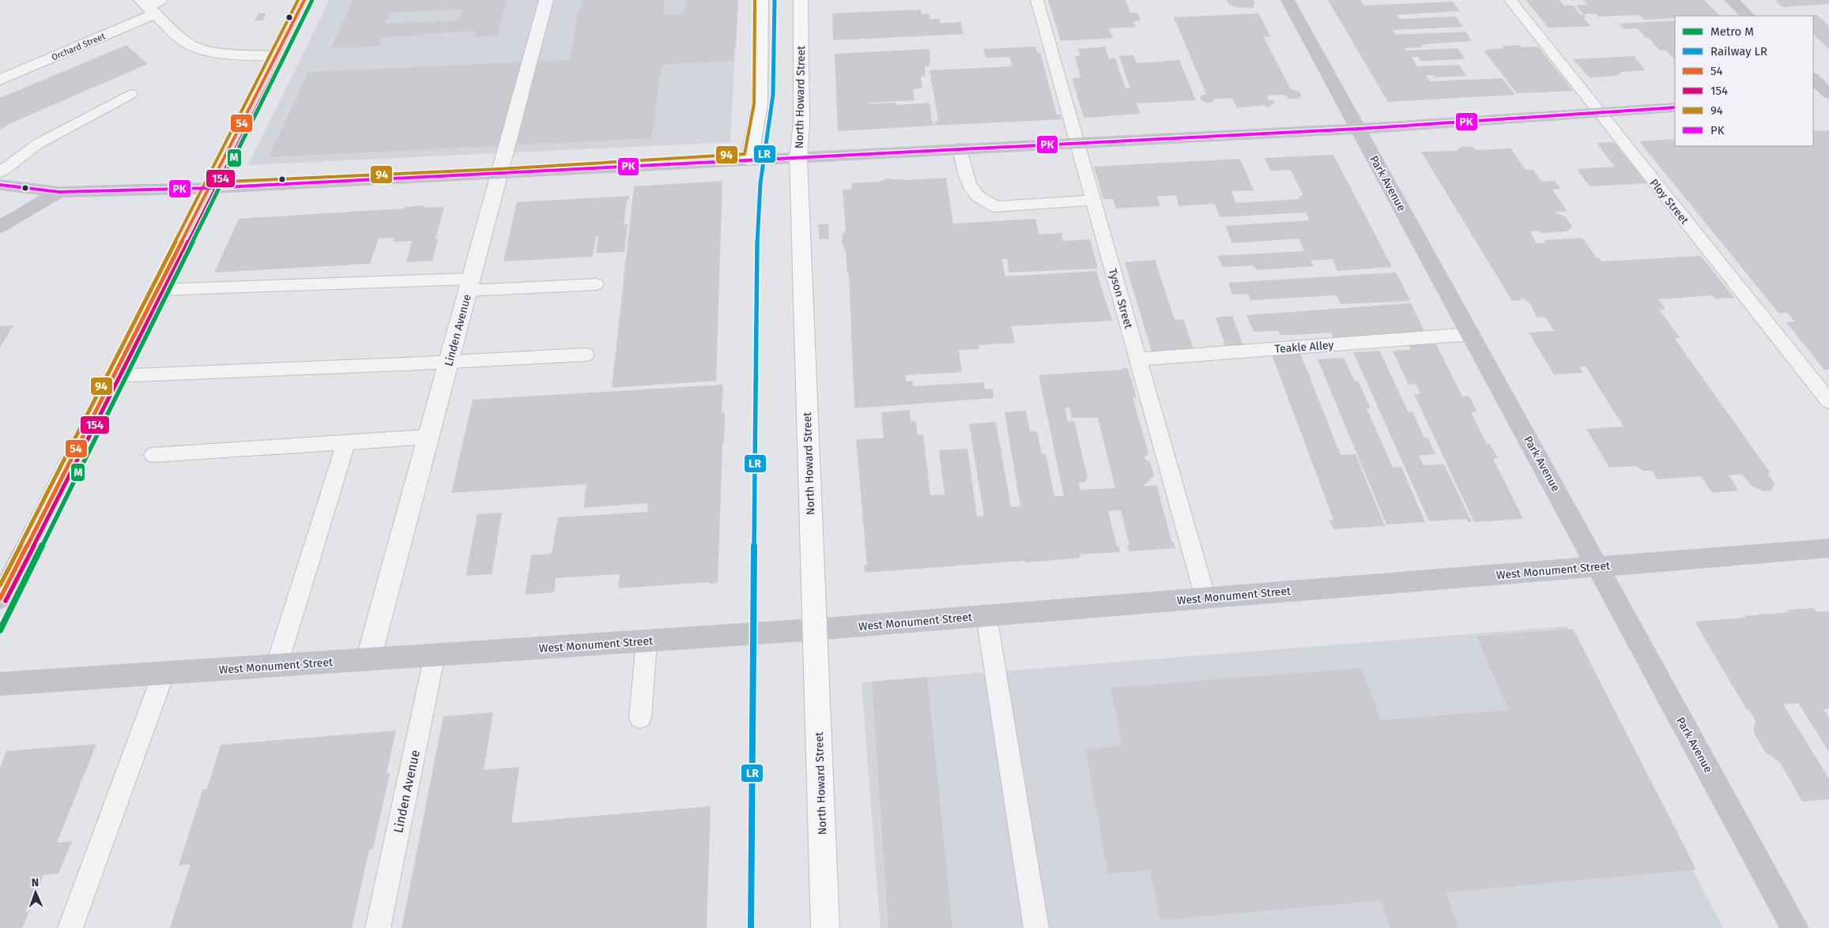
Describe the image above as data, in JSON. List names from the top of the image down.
{
  "streets": {
    "main road": ["North Howard Street"],
    "street": [
      "Orchard Street",
      "Park Avenue",
      "Linden Avenue",
      "West Monument Street"
    ],
    "lane": ["Ploy Street", "Tyson Street", "Teakle Alley"]
  },
  "crossings": [
    ["North Howard Street", "West Monument Street"],
    ["Park Avenue", "Teakle Alley"],
    ["Park Avenue", "West Monument Street"],
    ["Tyson Street", "Teakle Alley"],
    ["Tyson Street", "West Monument Street"],
    ["Linden Avenue", "West Monument Street"]
  ],
  "lines": [
    "metro line M",
    "rail line LR",
    "transit line 54",
    "transit line 94",
    "transit line 154",
    "transit line PK"
  ],
  "legend": [
    "Metro M",
    "Railway LR",
    "54",
    "154",
    "94",
    "PK"
  ],
  "north": "top"
}
